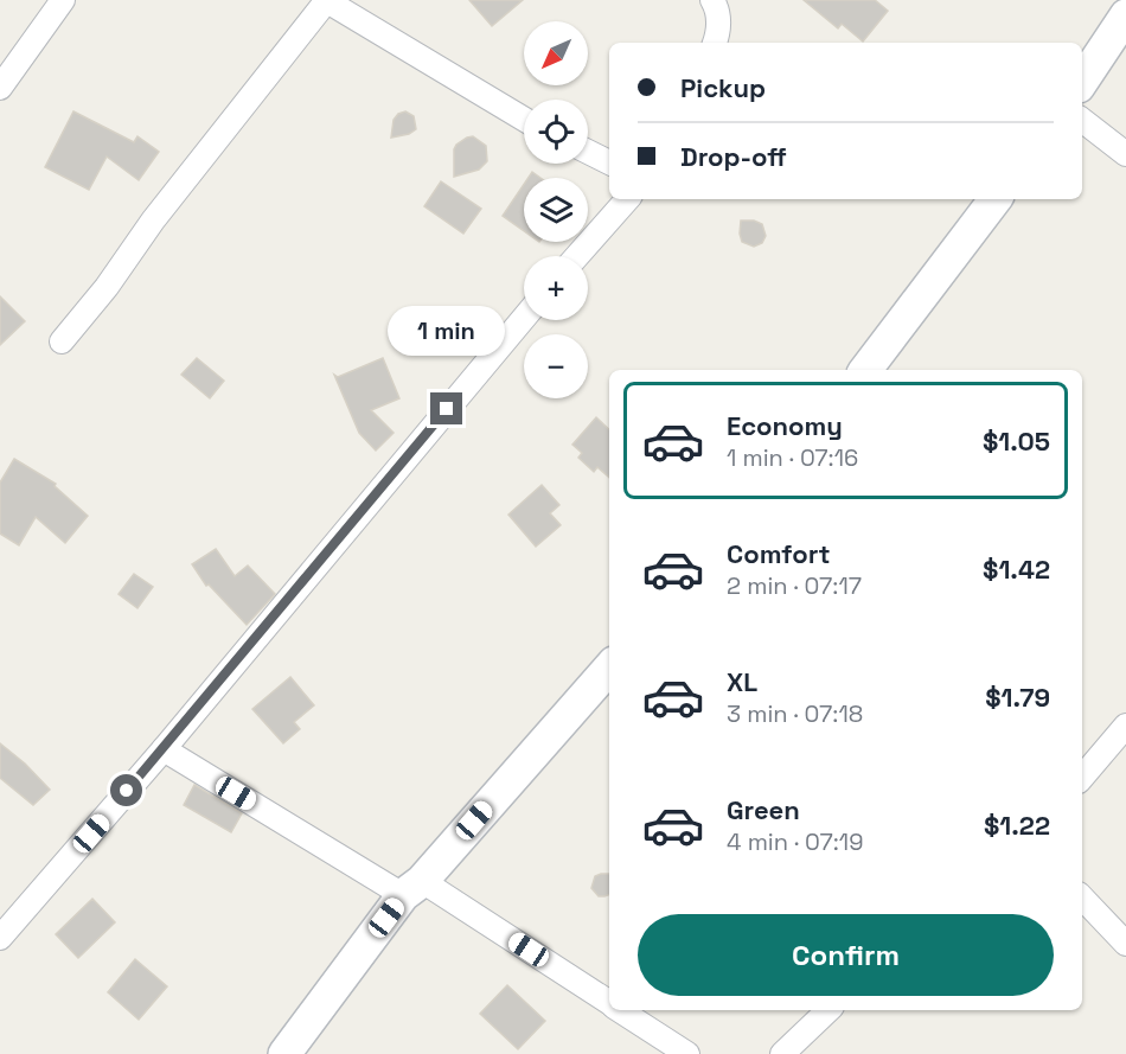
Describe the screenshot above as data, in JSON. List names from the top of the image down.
{
  "north": "bottom left",
  "page": {
    "map_buttons": ["+", "−"],
    "banner": ["Pickup", "Drop-off"],
    "bubble": "1 min",
    "list": [
      {
        "name": "Economy",
        "note": "1 min · 07:16",
        "value": "$1.05"
      },
      {
        "name": "Comfort",
        "note": "2 min · 07:17",
        "value": "$1.42"
      },
      {
        "name": "XL",
        "note": "3 min · 07:18",
        "value": "$1.79"
      },
      {
        "name": "Green",
        "note": "4 min · 07:19",
        "value": "$1.22"
      }
    ],
    "buttons": "Confirm"
  }
}
